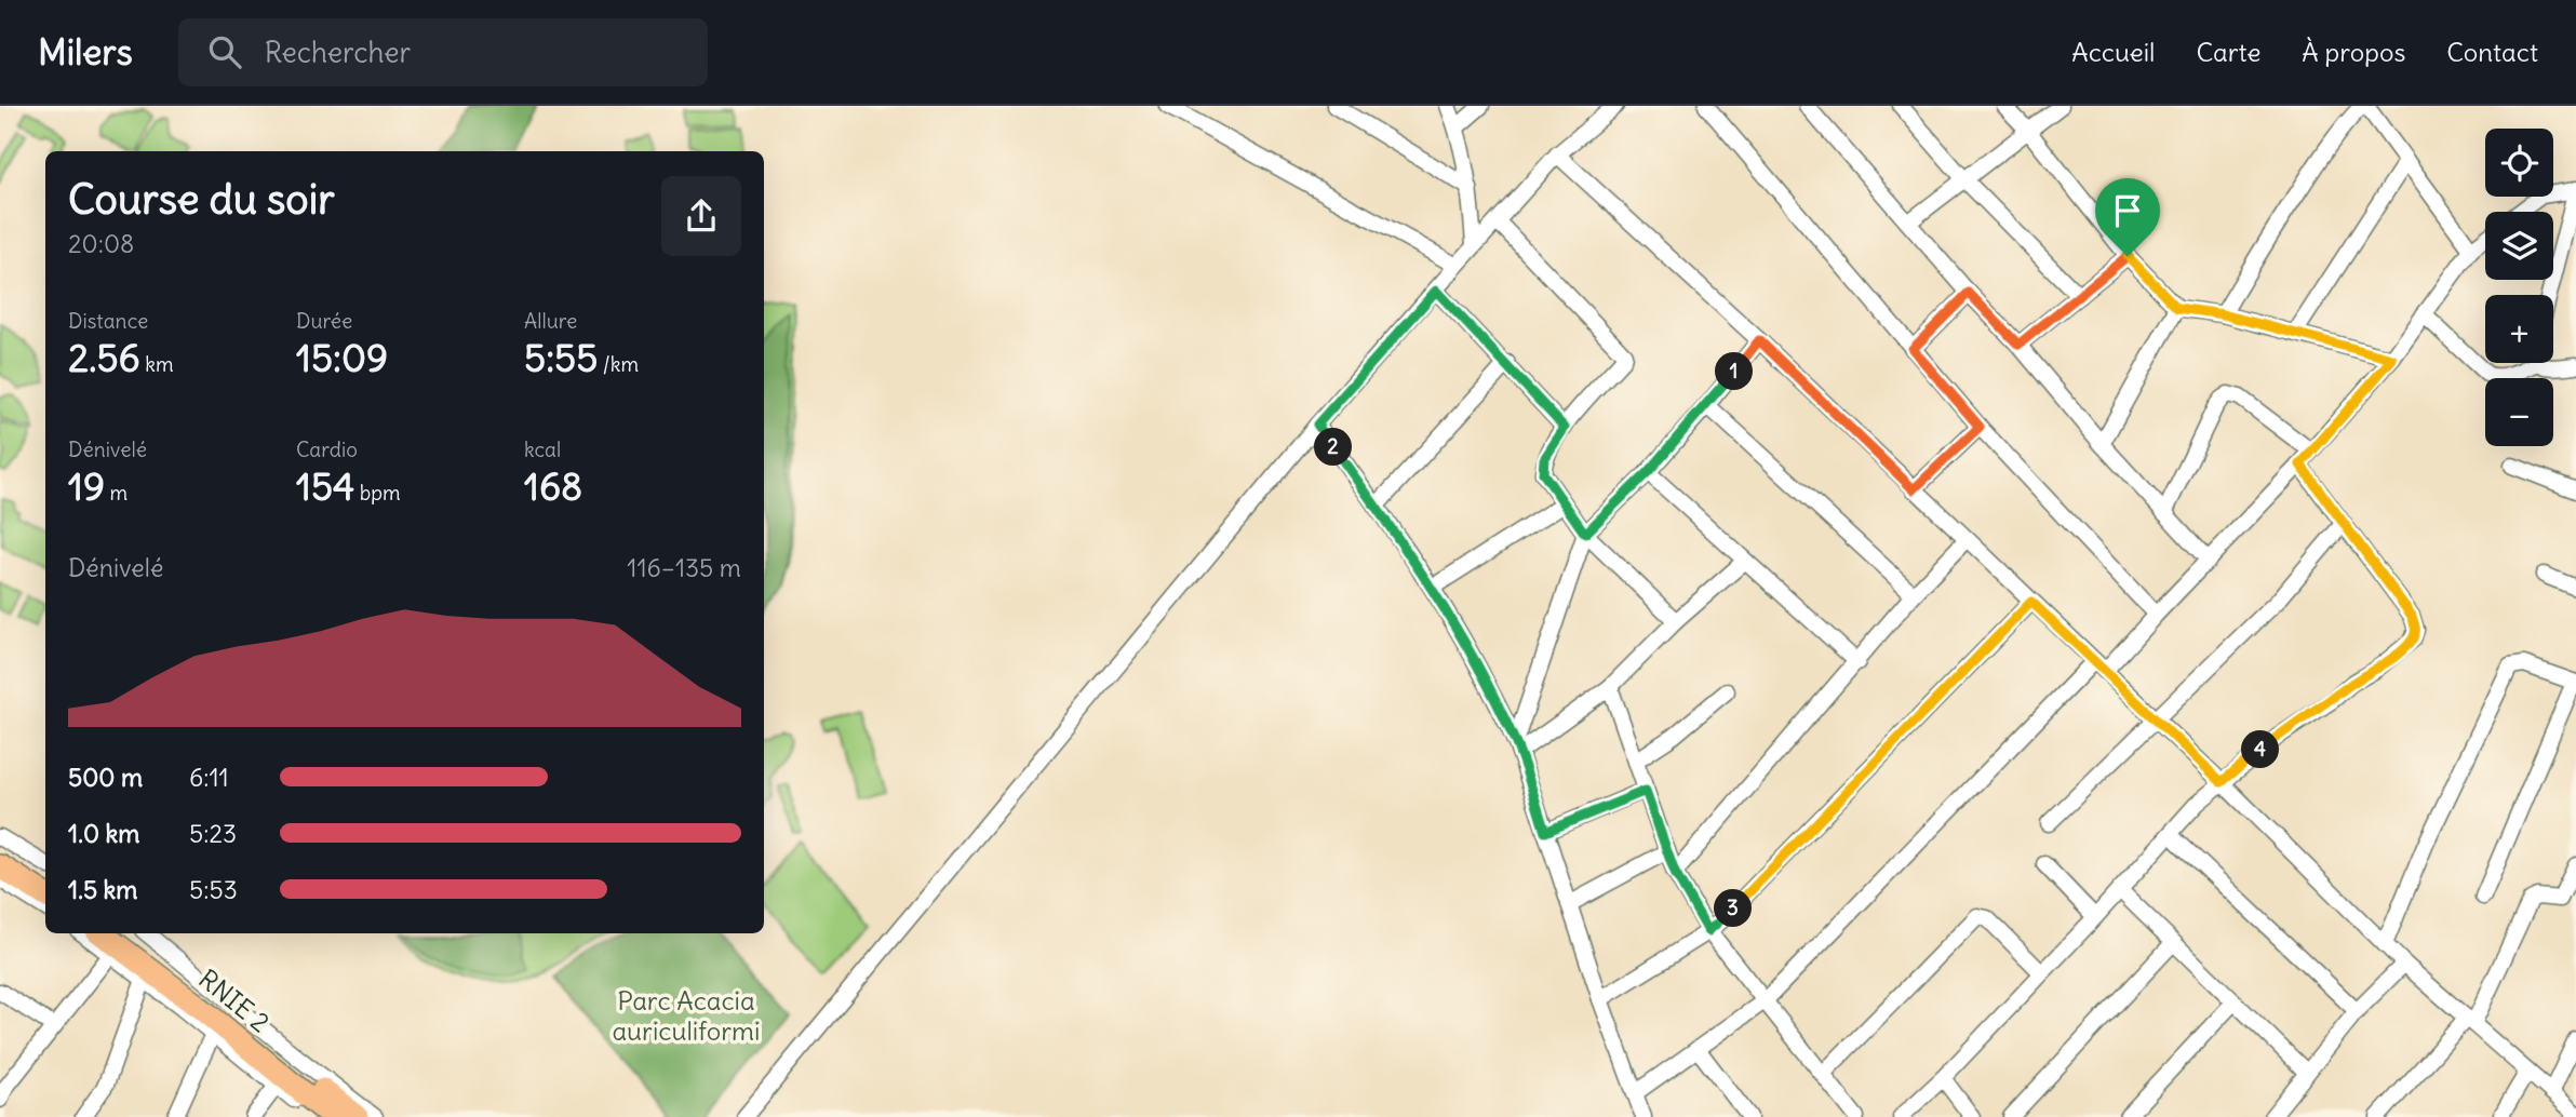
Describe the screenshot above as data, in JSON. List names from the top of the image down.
{
  "streets": {
    "highway": ["RNIE 2"]
  },
  "parks": ["Parc Acacia auriculiformi"],
  "page": {
    "header": "Milers",
    "search": "Rechercher",
    "nav": [
      "Accueil",
      "Carte",
      "À propos",
      "Contact"
    ],
    "map_buttons": ["+", "−"],
    "heading": ["Course du soir", "20:08"],
    "stats": [
      ["Distance", "2.56 km"],
      ["Durée", "15:09"],
      ["Allure", "5:55 /km"],
      ["Dénivelé", "19 m"],
      ["Cardio", "154 bpm"],
      ["kcal", "168"]
    ],
    "pins": [
      "1",
      "2",
      "4",
      "3"
    ],
    "chart": ["Dénivelé", "116–135 m"],
    "list": [
      {
        "name": "500 m",
        "note": "6:11"
      },
      {
        "name": "1.0 km",
        "note": "5:23"
      },
      {
        "name": "1.5 km",
        "note": "5:53"
      }
    ]
  }
}
